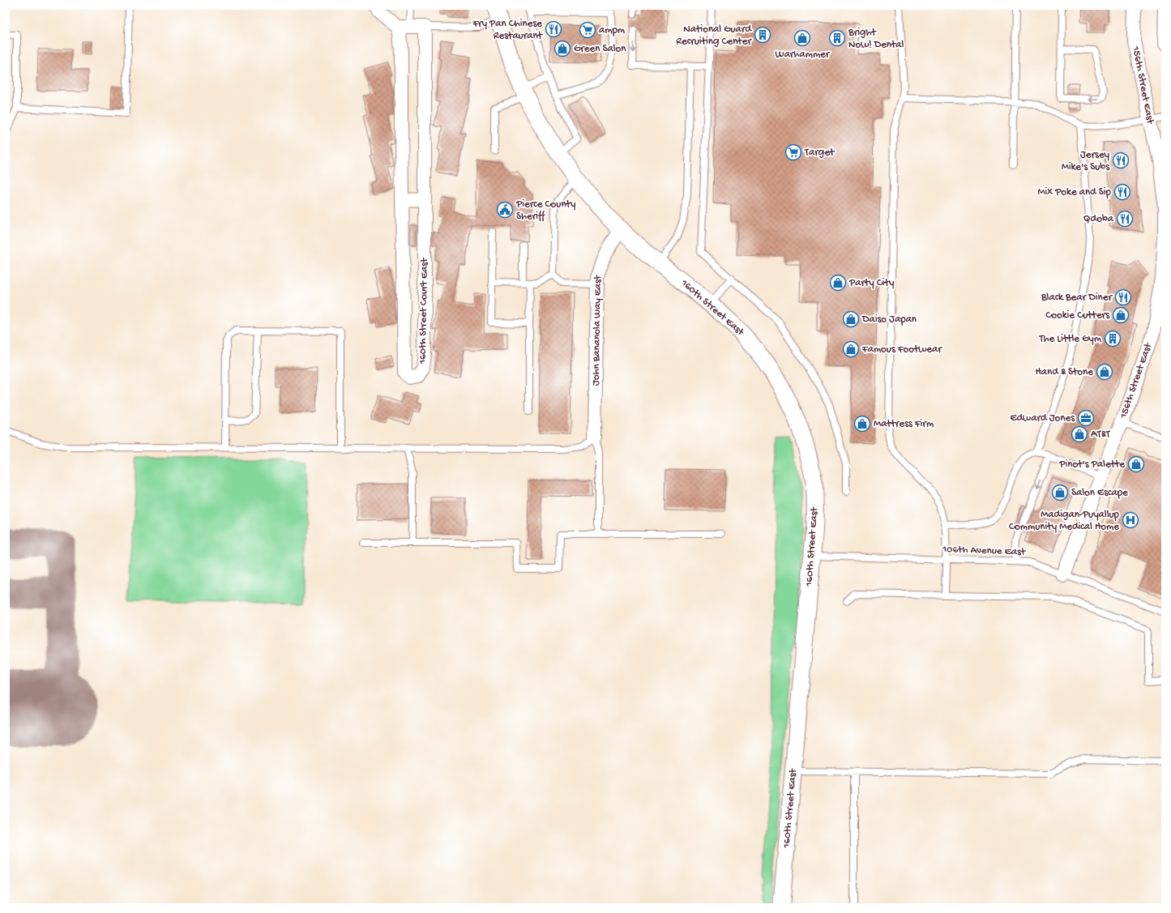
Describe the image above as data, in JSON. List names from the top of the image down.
{
  "streets": {
    "street": [
      "156th Street East",
      "160th Street East",
      "160th Street Court East",
      "John Bananola Way East"
    ],
    "lane": ["106th Avenue East"]
  },
  "crossings": [
    ["156th Street East", "106th Avenue East"],
    ["160th Street East", "John Bananola Way East"],
    ["160th Street East", "106th Avenue East"]
  ],
  "places": {
    "restaurant": [
      "Fry Pan Chinese Restaurant",
      "Jersey Mike's Subs",
      "Mix Poke and Sip",
      "Qdoba",
      "Black Bear Diner"
    ],
    "supermarket": ["ampm", "Target"],
    "building": ["National Guard Recruiting Center", "Bright Now! Dental", "The Little Gym"],
    "shop": [
      "Warhammer",
      "Green Salon",
      "Party City",
      "Cookie Cutters",
      "Daiso Japan",
      "Famous Footwear",
      "Hand & Stone",
      "Mattress Firm",
      "AT&T",
      "Pinot's Palette",
      "Salon Escape"
    ],
    "public building": ["Pierce County Sheriff"],
    "office": ["Edward Jones"],
    "hospital": ["Madigan-Puyallup Community Medical Home"]
  }
}
